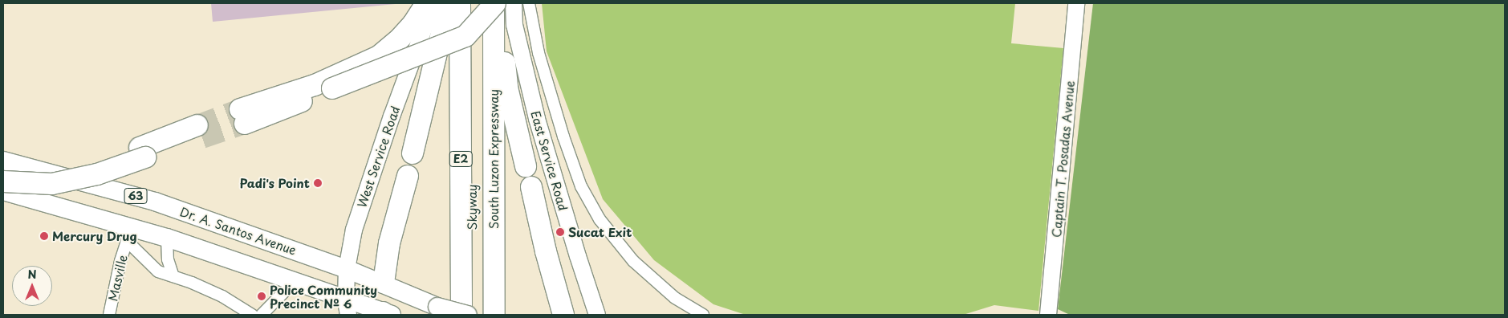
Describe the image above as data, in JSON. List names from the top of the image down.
{
  "streets": {
    "highway": ["E2", "South Luzon Expressway", "Skyway"],
    "main road": [
      "West Service Road",
      "Captain T. Posadas Avenue",
      "East Service Road",
      "63",
      "Dr. A. Santos Avenue"
    ],
    "street": ["Masville"]
  },
  "crossings": [
    ["West Service Road", "Dr. A. Santos Avenue"]
  ],
  "places": [
    "Padi's Point",
    "Sucat Exit",
    "Mercury Drug",
    "Police Community Precinct № 6"
  ],
  "north": "top"
}
